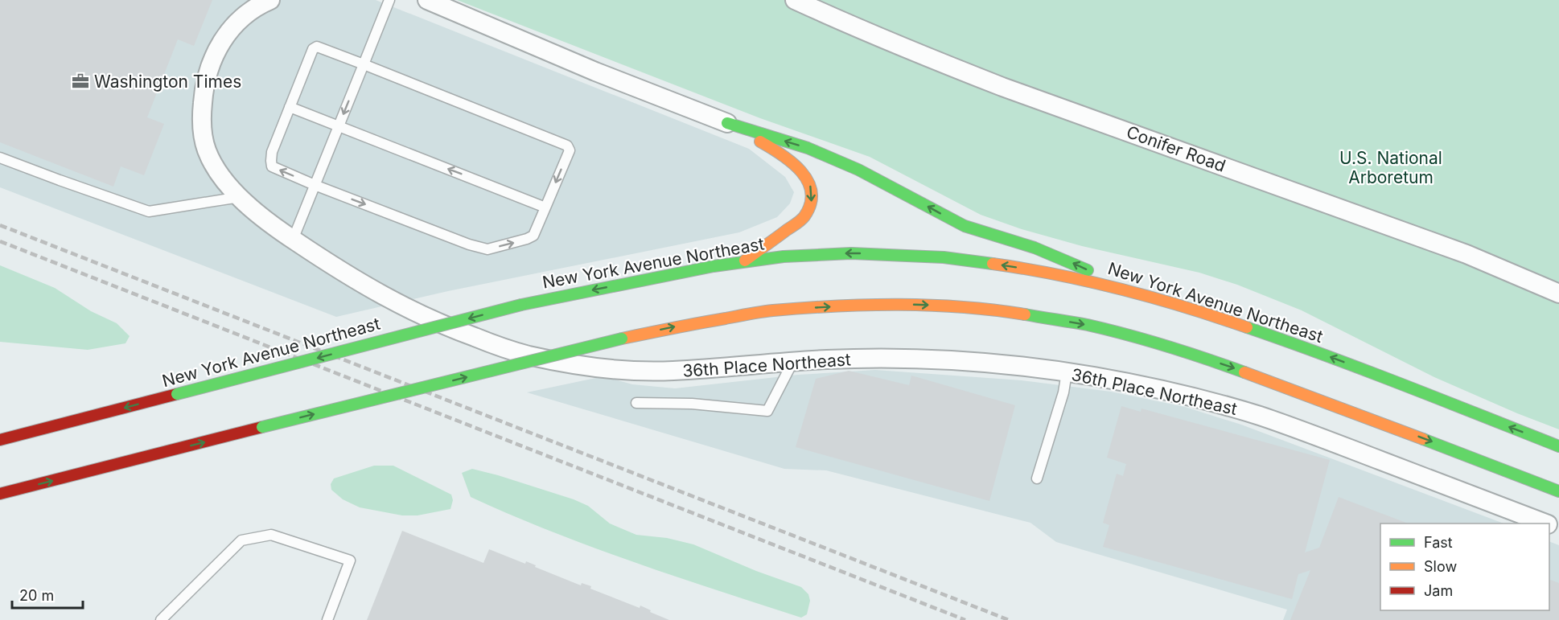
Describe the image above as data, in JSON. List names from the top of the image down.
{
  "streets": {
    "highway": ["New York Avenue Northeast"],
    "street": ["Conifer Road", "36th Place Northeast"]
  },
  "parks": ["U.S. National Arboretum"],
  "places": {
    "office": ["Washington Times"]
  },
  "legend": ["Fast", "Slow", "Jam"],
  "scale_bar": "20 m"
}
